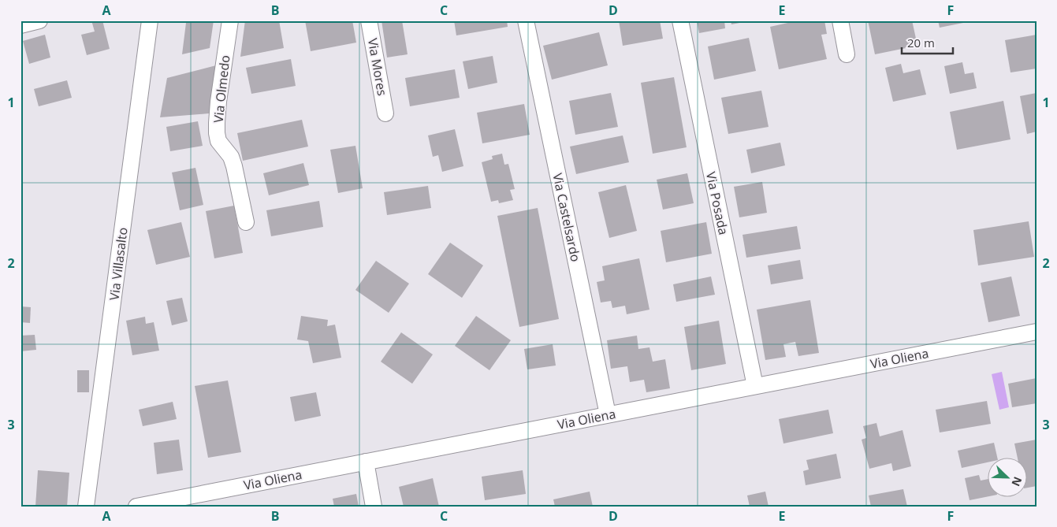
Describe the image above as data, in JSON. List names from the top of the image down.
{
  "streets": {
    "street": [
      "Via Mores",
      "Via Olmedo",
      "Via Posada",
      "Via Castelsardo",
      "Via Villasalto",
      "Via Oliena"
    ]
  },
  "crossings": [
    ["Via Posada", "Via Oliena"],
    ["Via Castelsardo", "Via Oliena"]
  ],
  "scale_bar": "20 m",
  "north": "bottom right",
  "grid": {
    "columns": [
      "A",
      "B",
      "C",
      "D",
      "E",
      "F"
    ],
    "rows": ["1", "2", "3"]
  }
}
